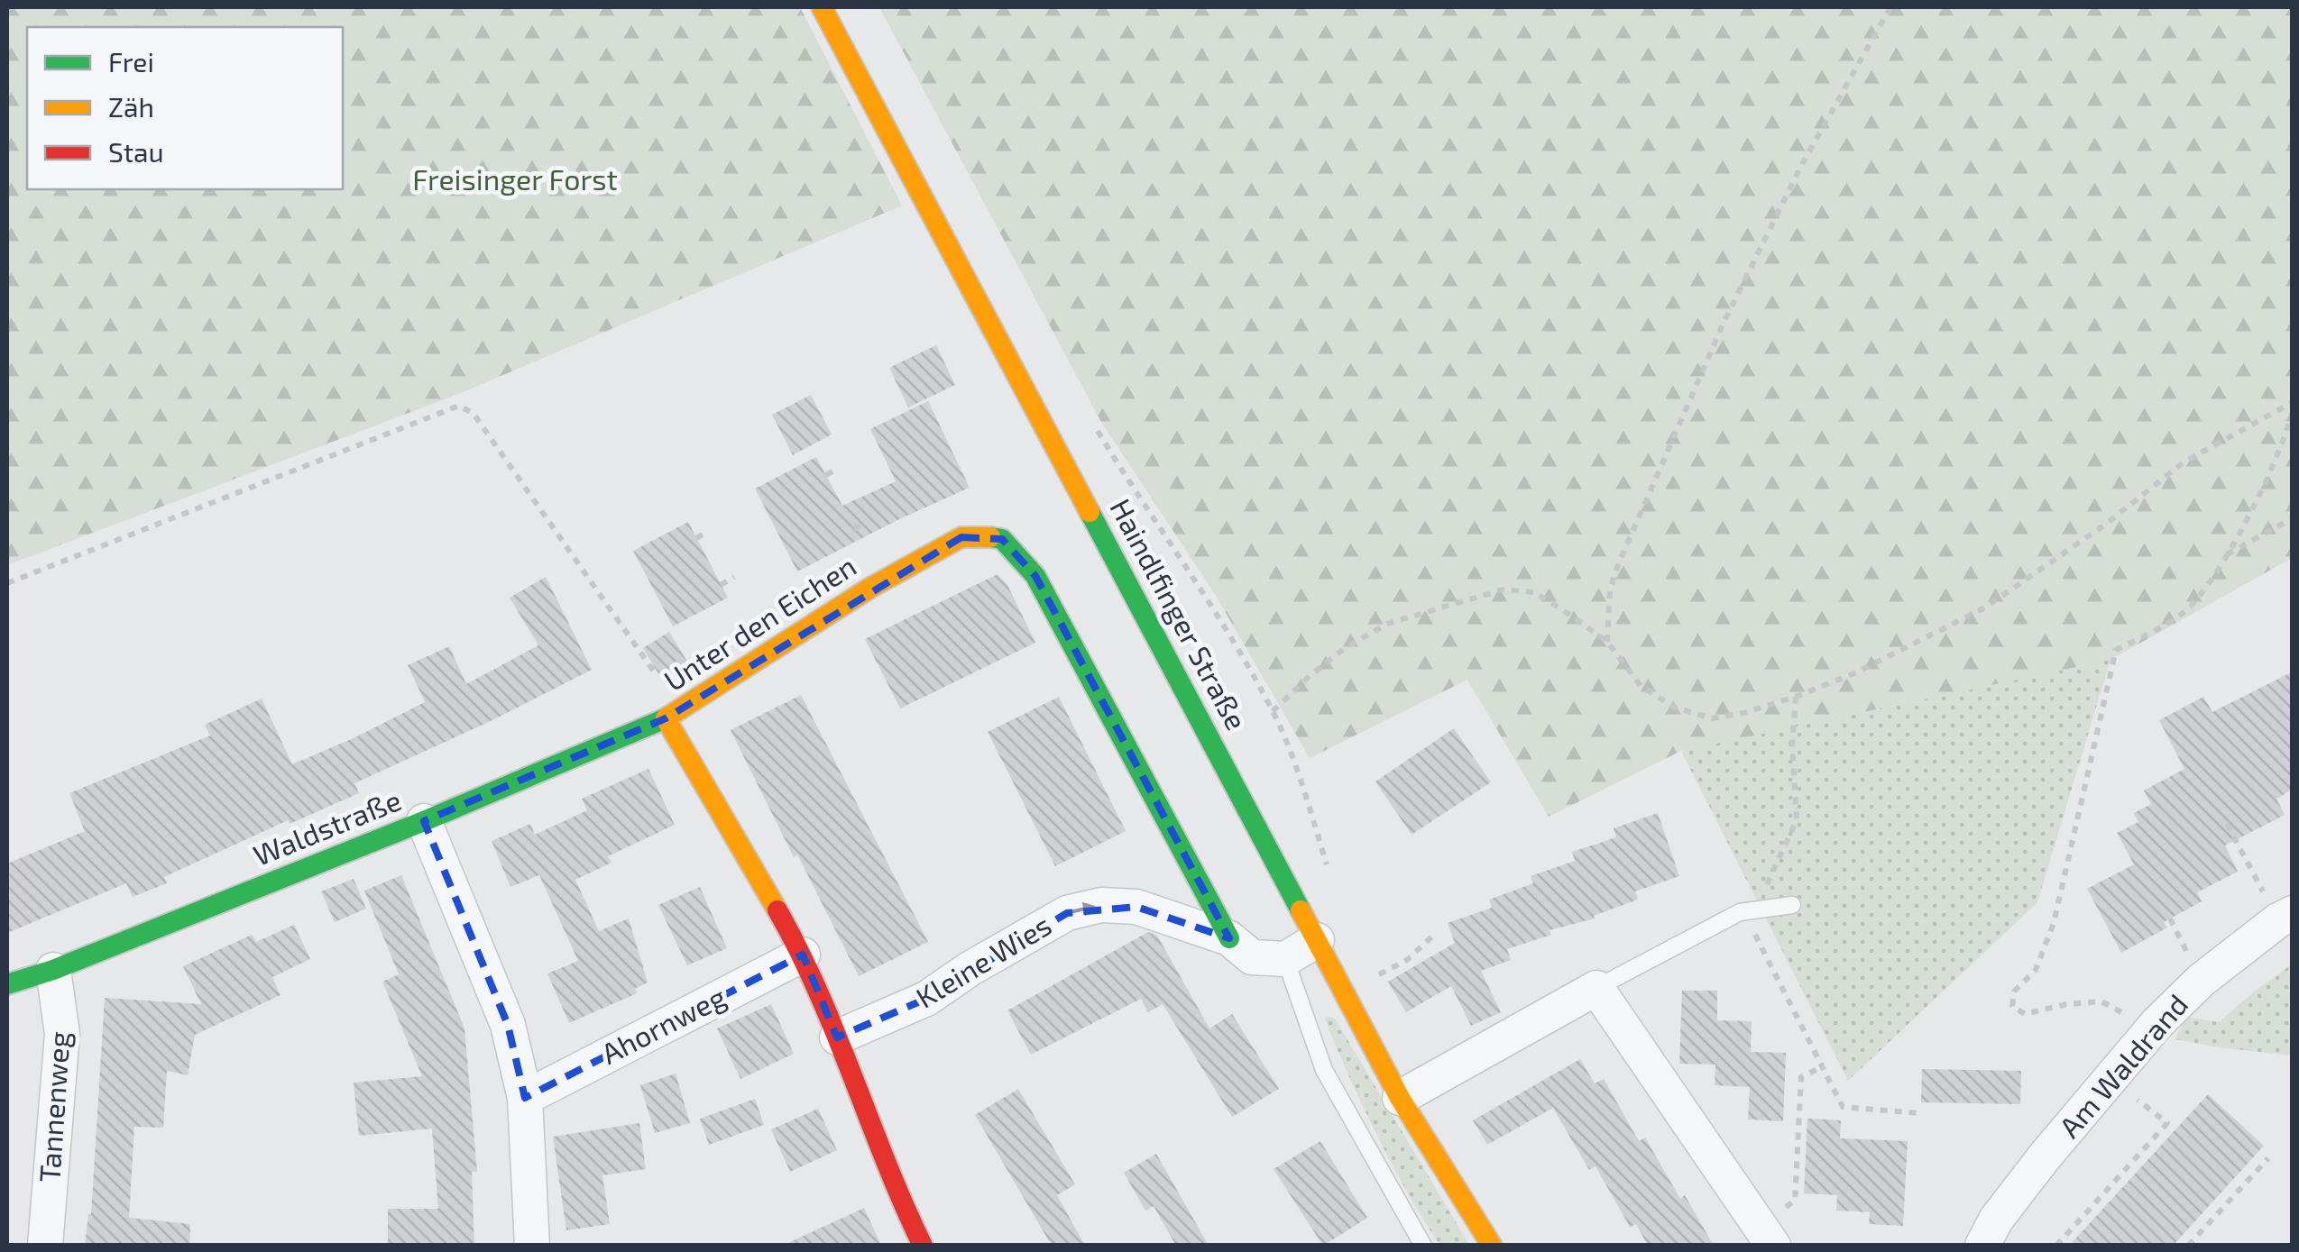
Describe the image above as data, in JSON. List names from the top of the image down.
{
  "streets": {
    "street": [
      "Haindlfinger Straße",
      "Unter den Eichen",
      "Waldstraße",
      "Kleine Wies",
      "Ahornweg",
      "Am Waldrand",
      "Tannenweg"
    ]
  },
  "crossings": [
    ["Unter den Eichen", "Waldstraße"],
    ["Unter den Eichen", "Kleine Wies"],
    ["Unter den Eichen", "Ahornweg"],
    ["Waldstraße", "Tannenweg"]
  ],
  "one_way": ["Kleine Wies"],
  "parks": ["Freisinger Forst"],
  "legend": ["Frei", "Zäh", "Stau"]
}
